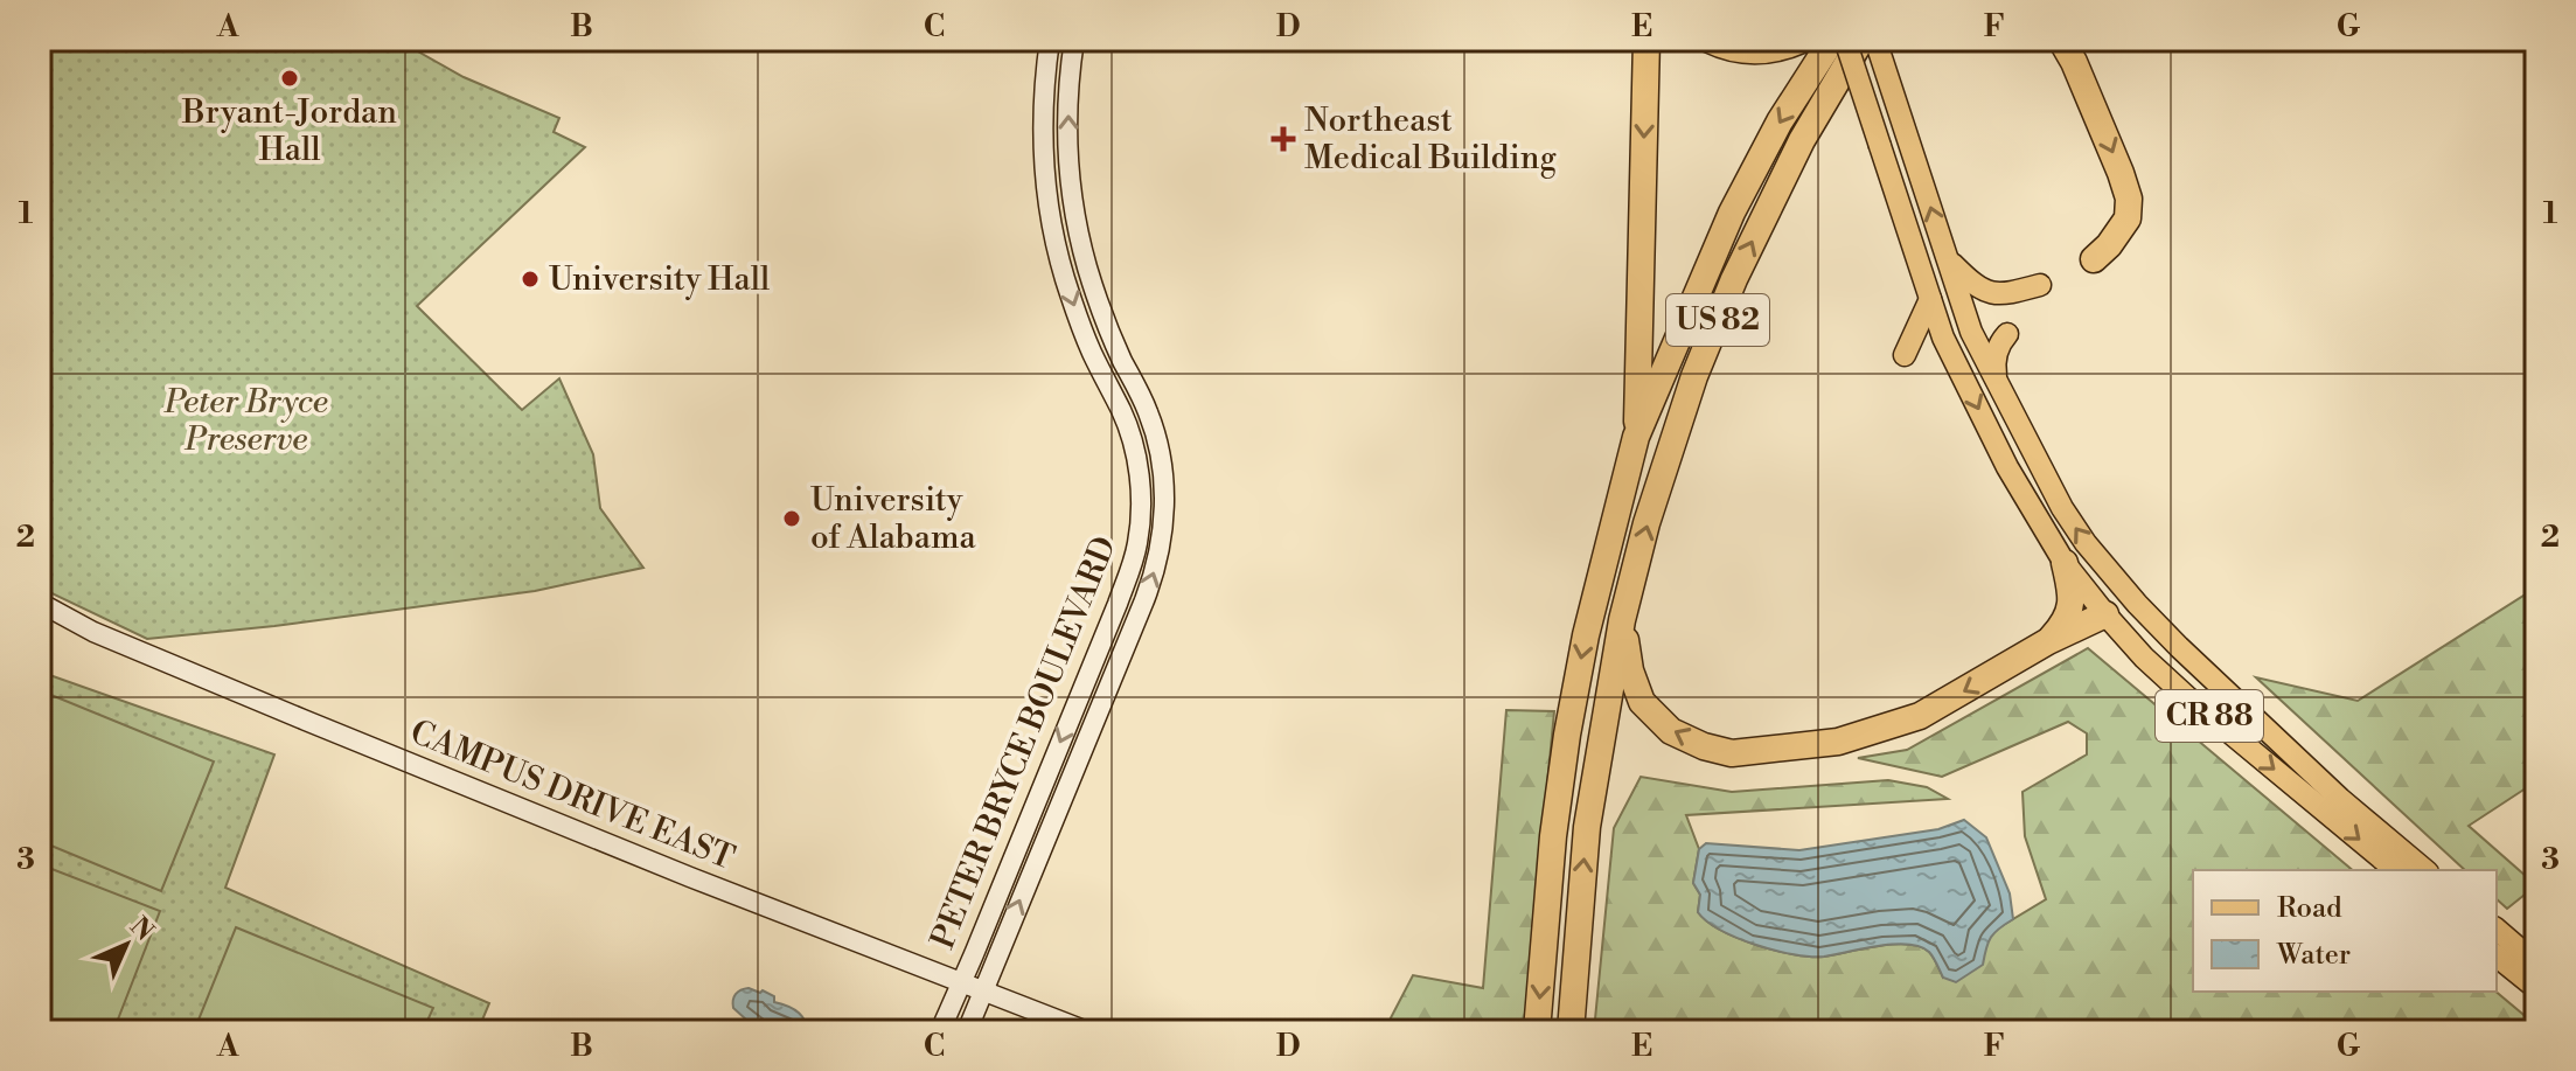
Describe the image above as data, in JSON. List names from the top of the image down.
{
  "streets": {
    "highway": ["US 82"],
    "main road": ["CR 88"],
    "street": ["PETER BRYCE BOULEVARD", "CAMPUS DRIVE EAST"]
  },
  "crossings": [
    ["PETER BRYCE BOULEVARD", "CAMPUS DRIVE EAST"]
  ],
  "parks": ["Peter Bryce Preserve"],
  "places": {
    "other": ["Bryant-Jordan Hall", "University Hall", "University of Alabama"],
    "health": ["Northeast Medical Building"]
  },
  "legend": ["Road", "Water"],
  "north": "top right",
  "grid": {
    "columns": [
      "A",
      "B",
      "C",
      "D",
      "E",
      "F",
      "G"
    ],
    "rows": ["1", "2", "3"]
  }
}
